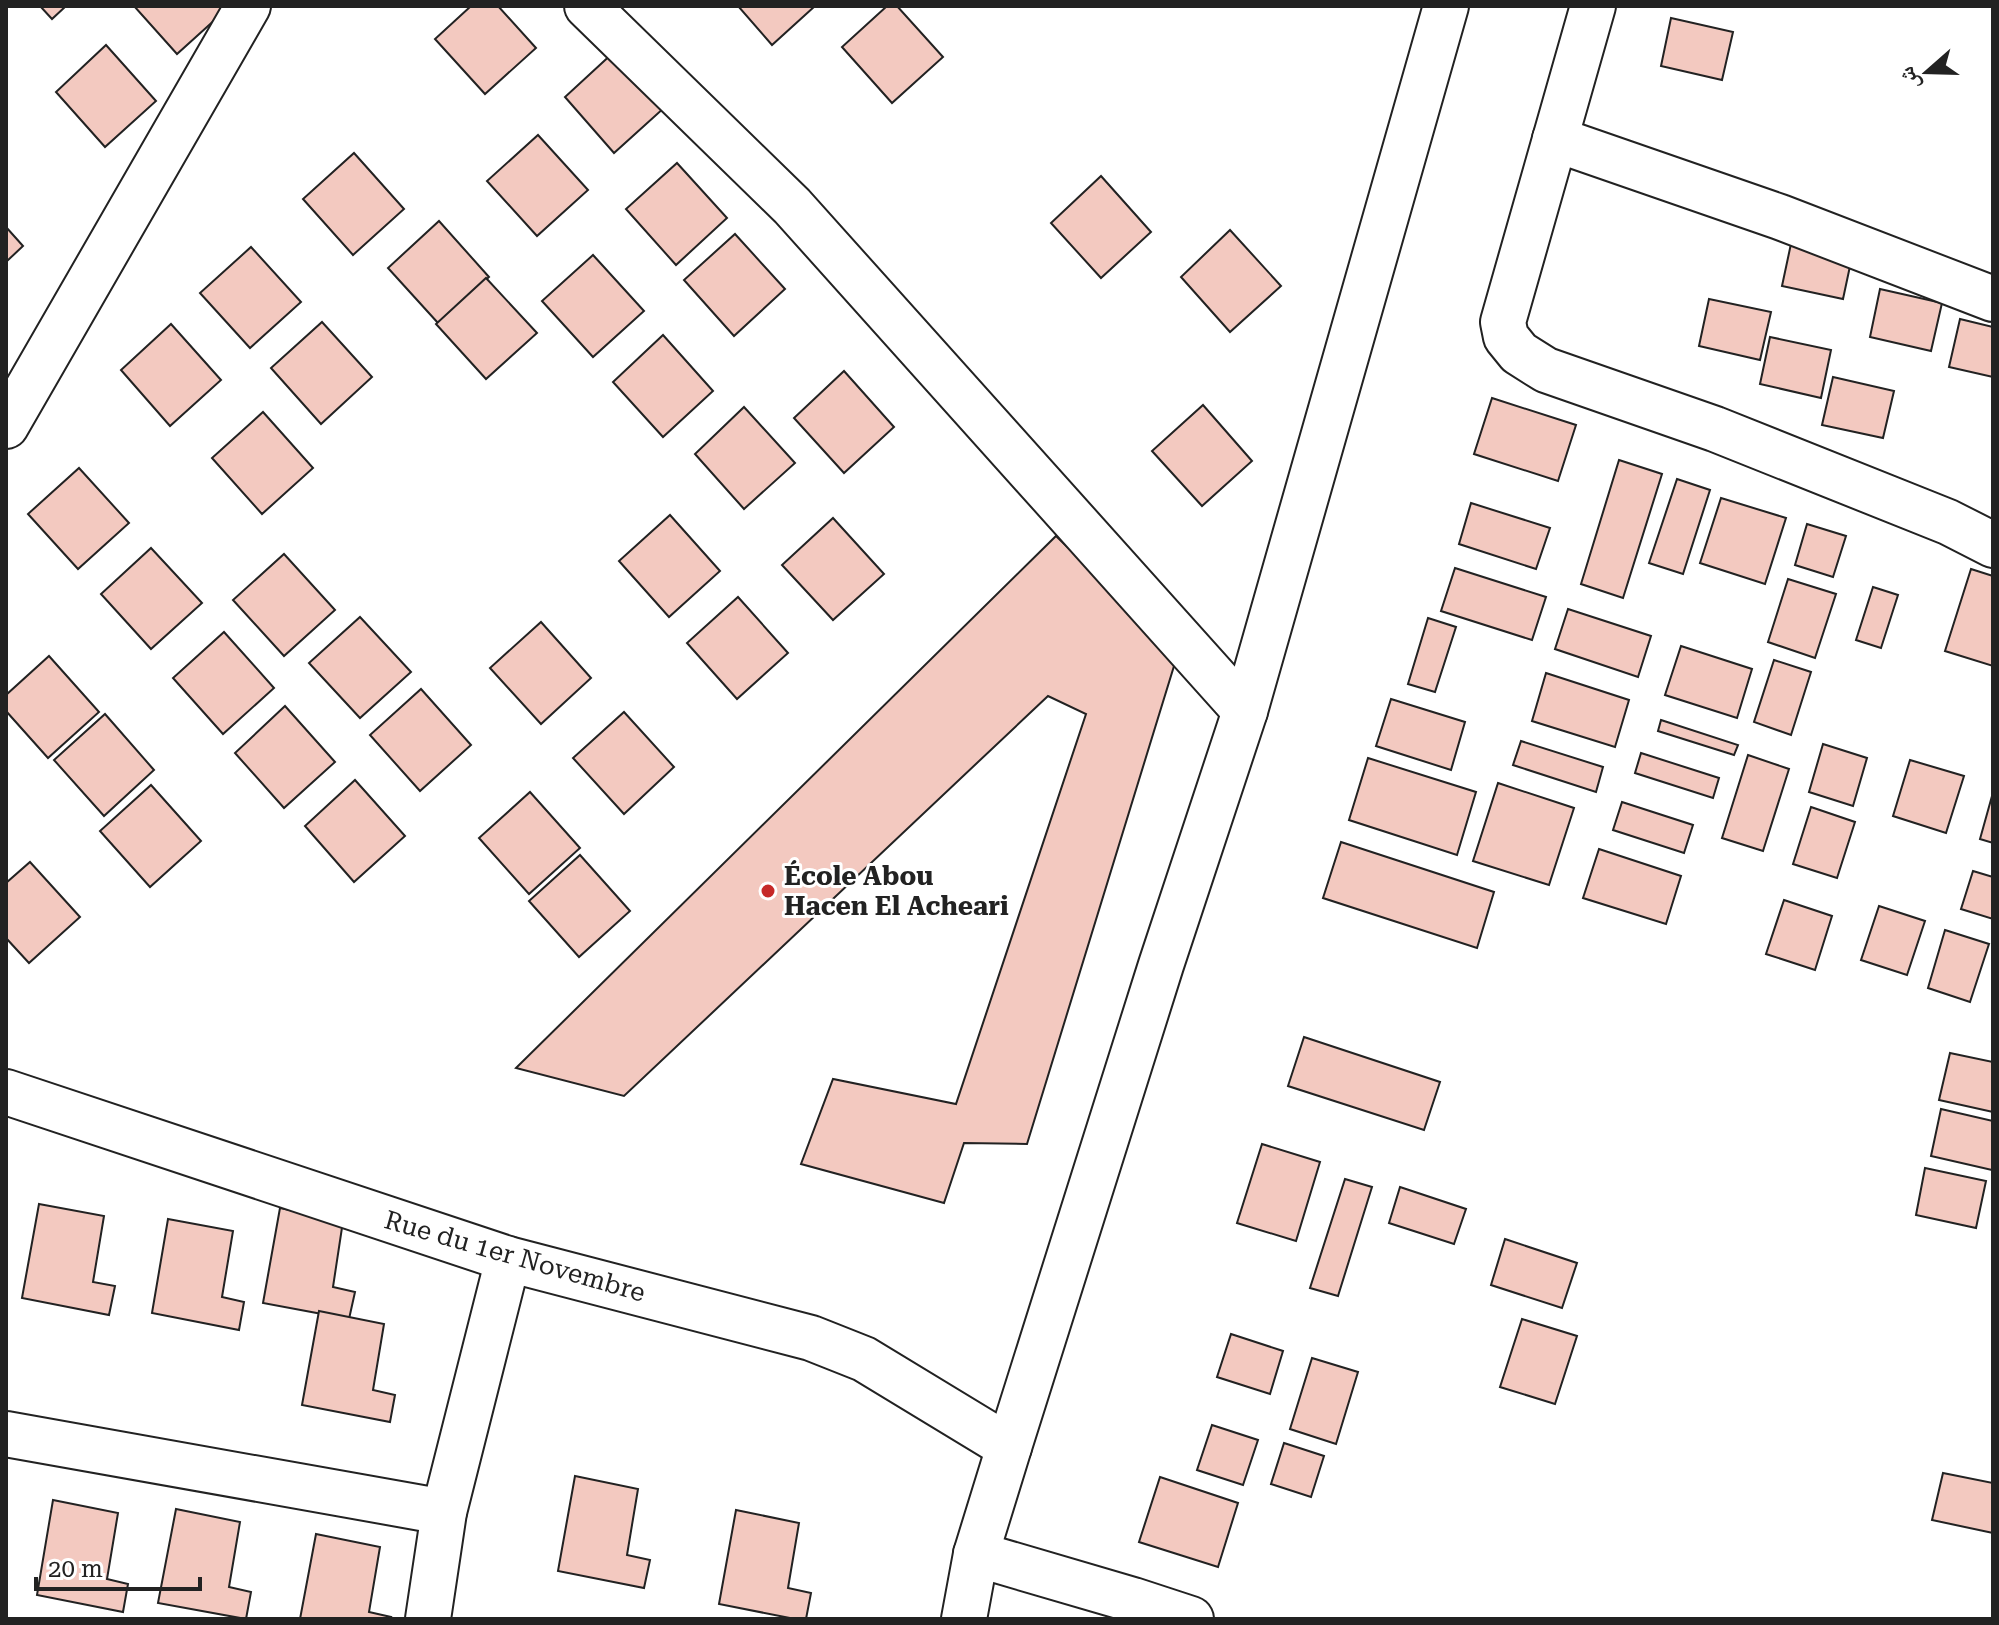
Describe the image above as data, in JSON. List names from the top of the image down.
{
  "streets": {
    "street": ["Rue du 1er Novembre"]
  },
  "places": ["École Abou Hacen El Acheari"],
  "scale_bar": "20 m",
  "north": "left"
}
